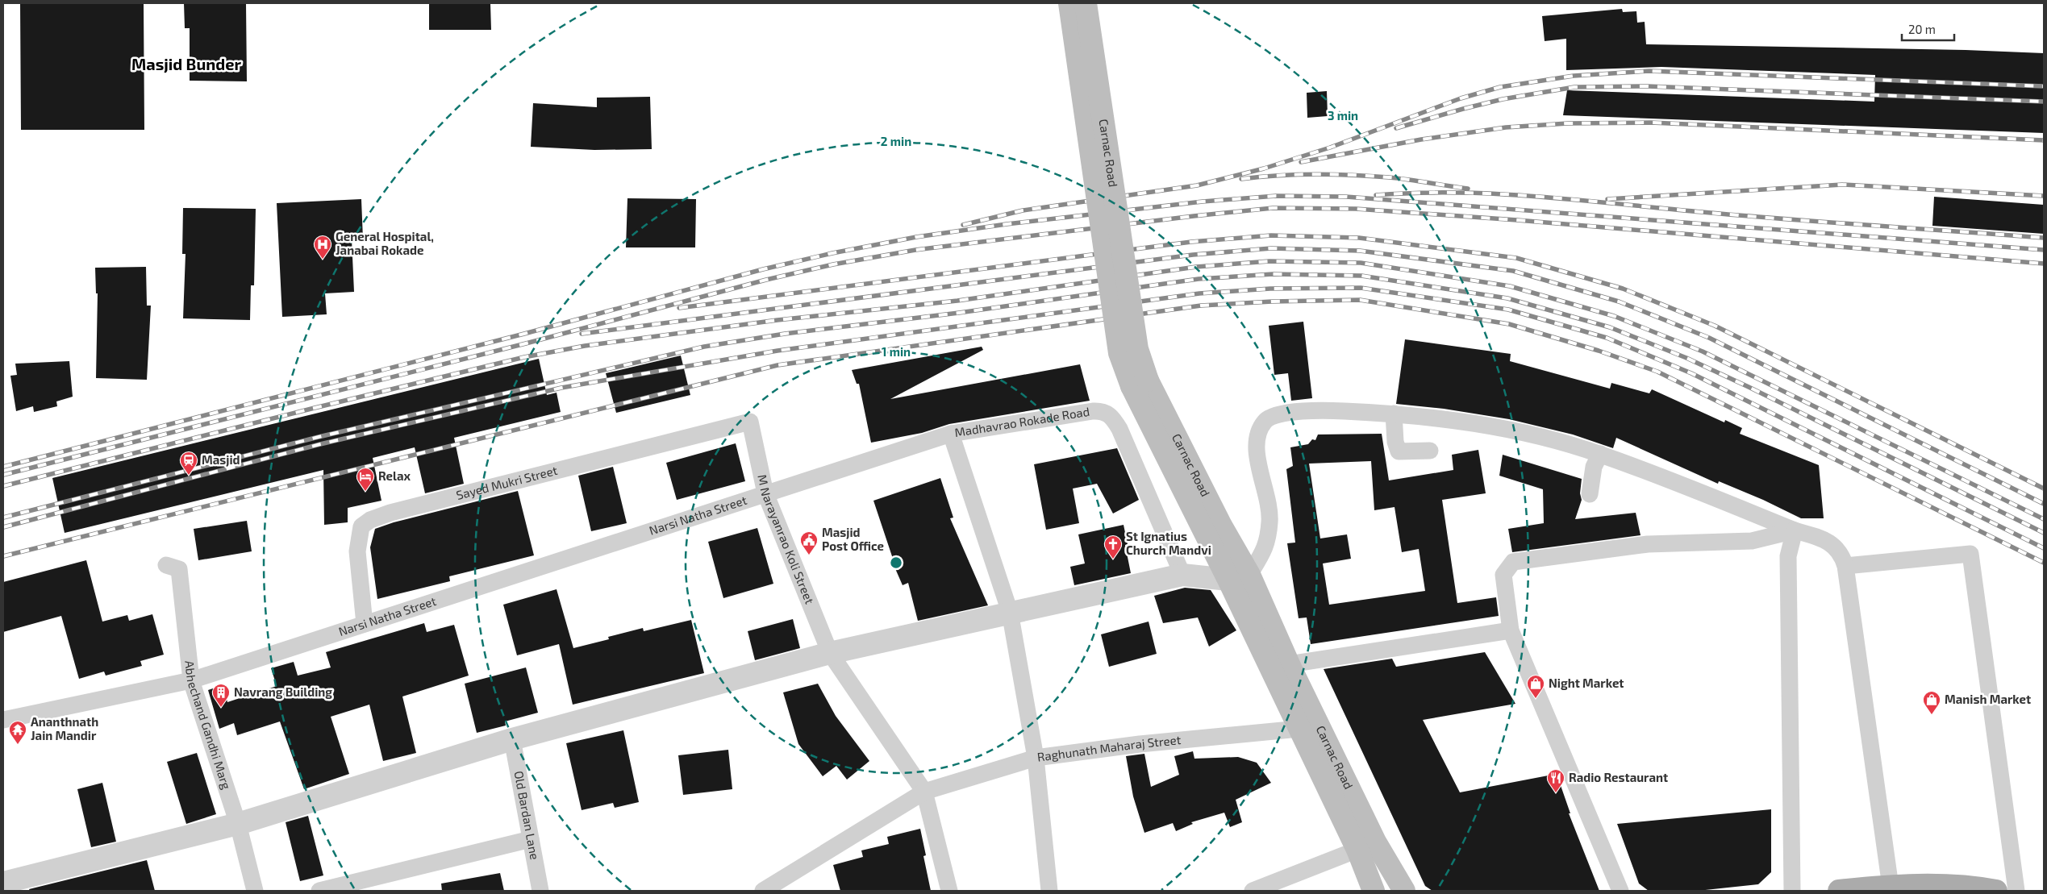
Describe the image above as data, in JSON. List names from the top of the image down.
{
  "streets": {
    "main road": ["Carnac Road"],
    "street": [
      "Madhavrao Rokade Road",
      "Sayed Mukri Street",
      "Narsi Natha Street",
      "M Narayanrao Koli Street",
      "Abhechand Gandhi Marg",
      "Raghunath Maharaj Street",
      "Old Bardan Lane"
    ]
  },
  "crossings": [
    ["Carnac Road", "Raghunath Maharaj Street"],
    ["Madhavrao Rokade Road", "Narsi Natha Street"],
    ["Madhavrao Rokade Road", "M Narayanrao Koli Street"],
    ["Sayed Mukri Street", "Narsi Natha Street"],
    ["Sayed Mukri Street", "M Narayanrao Koli Street"],
    ["Narsi Natha Street", "M Narayanrao Koli Street"],
    ["Narsi Natha Street", "Abhechand Gandhi Marg"],
    ["M Narayanrao Koli Street", "Raghunath Maharaj Street"]
  ],
  "districts": ["Masjid Bunder"],
  "places": {
    "hospital": ["General Hospital, Janabai Rokade"],
    "station": ["Masjid"],
    "hotel": ["Relax"],
    "public building": ["Masjid Post Office"],
    "church": ["St Ignatius Church Mandvi"],
    "shop": ["Night Market", "Manish Market"],
    "building": ["Navrang Building"],
    "temple": ["Ananthnath Jain Mandir"],
    "restaurant": ["Radio Restaurant"]
  },
  "scale_bar": "20 m",
  "rings": ["3 min", "2 min", "1 min"]
}
